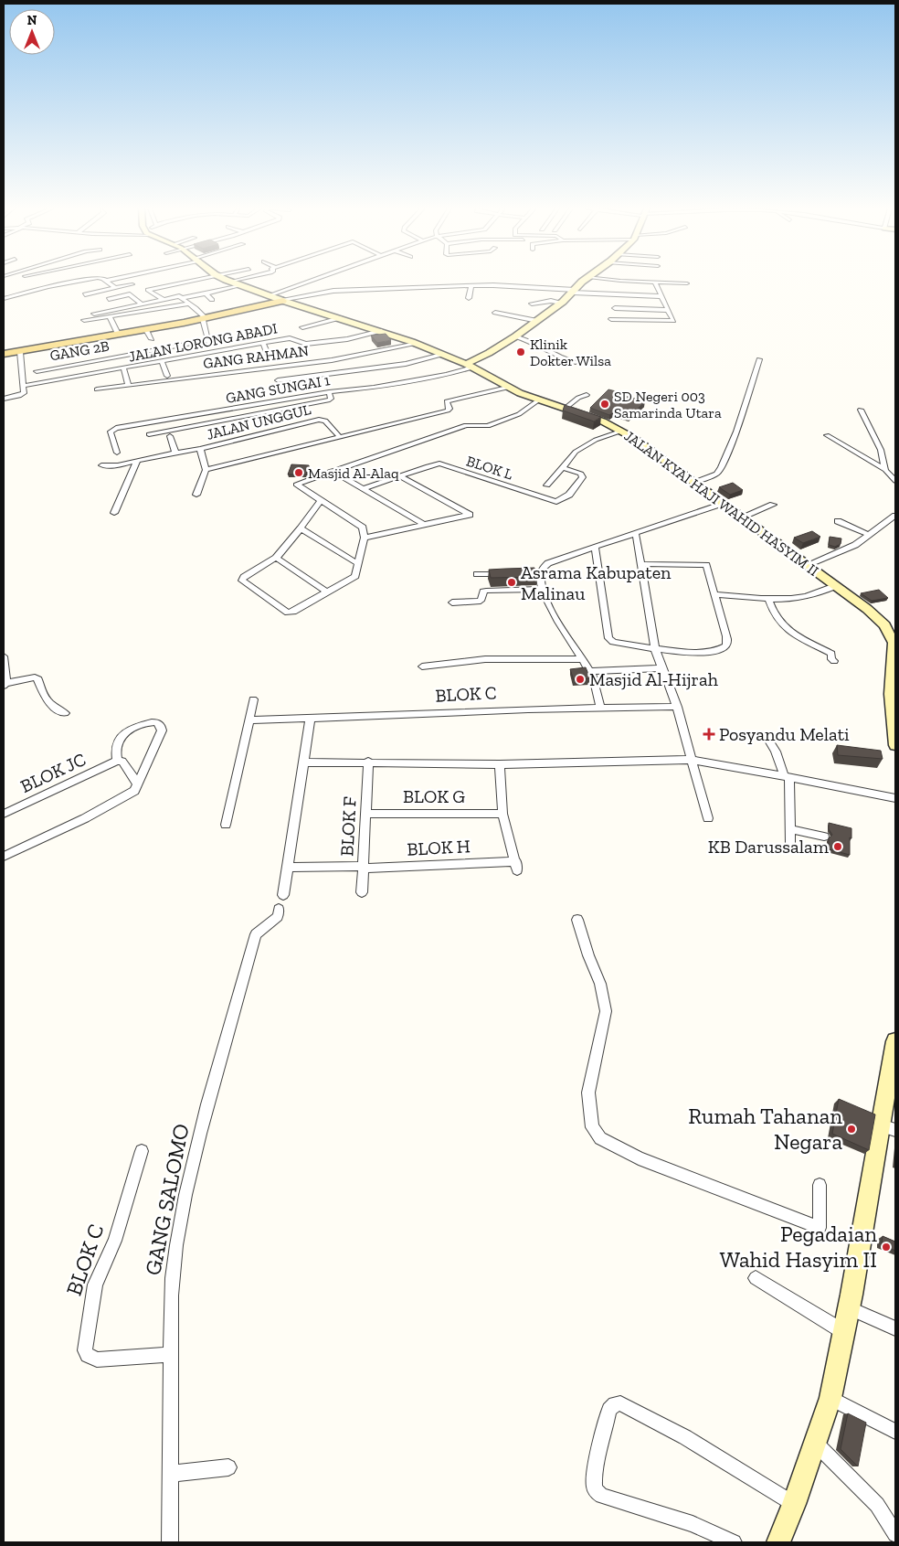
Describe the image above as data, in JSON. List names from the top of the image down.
{
  "streets": {
    "street": [
      "JALAN LORONG ABADI",
      "GANG 2B",
      "GANG RAHMAN",
      "GANG SUNGAI 1",
      "JALAN UNGGUL",
      "BLOK L",
      "JALAN KYAI HAJI WAHID HASYIM II",
      "BLOK C",
      "BLOK JC",
      "BLOK G",
      "BLOK F",
      "BLOK H",
      "GANG SALOMO"
    ]
  },
  "crossings": [
    ["JALAN LORONG ABADI", "GANG RAHMAN"],
    ["JALAN LORONG ABADI", "JALAN KYAI HAJI WAHID HASYIM II"],
    ["GANG RAHMAN", "JALAN KYAI HAJI WAHID HASYIM II"],
    ["GANG SUNGAI 1", "JALAN KYAI HAJI WAHID HASYIM II"],
    ["JALAN UNGGUL", "JALAN KYAI HAJI WAHID HASYIM II"],
    ["BLOK C", "GANG SALOMO"],
    ["BLOK G", "BLOK F"],
    ["BLOK G", "BLOK H"],
    ["BLOK F", "BLOK H"]
  ],
  "places": {
    "other": [
      "Klinik Dokter Wilsa",
      "SD Negeri 003 Samarinda Utara",
      "Masjid Al-Alaq",
      "Asrama Kabupaten Malinau",
      "Masjid Al-Hijrah",
      "KB Darussalam",
      "Rumah Tahanan Negara",
      "Pegadaian Wahid Hasyim II"
    ],
    "health": ["Posyandu Melati"]
  },
  "north": "top"
}
